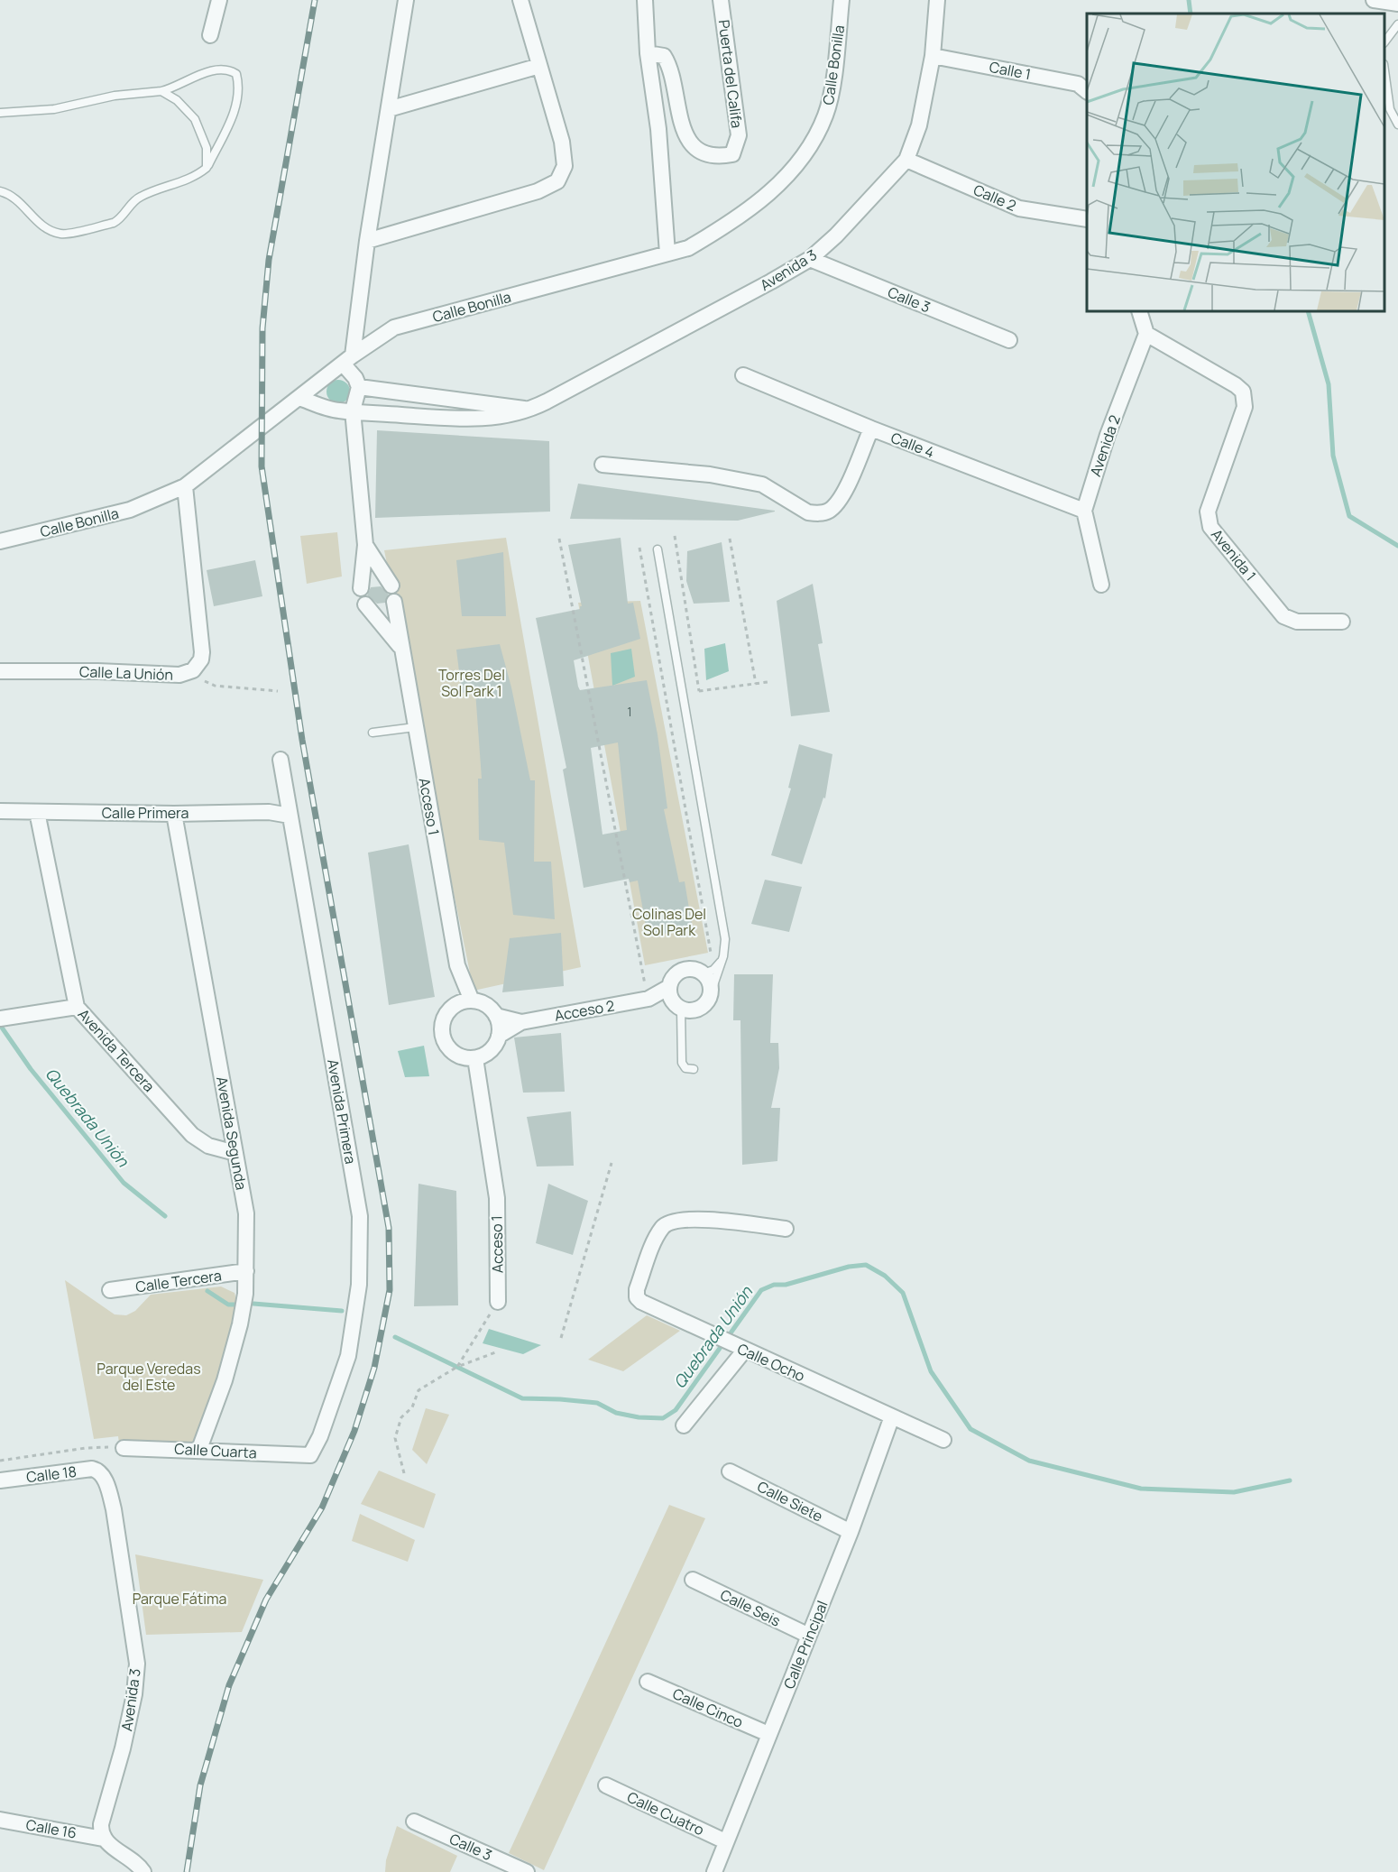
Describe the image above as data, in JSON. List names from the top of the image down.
{
  "streets": {
    "street": [
      "Calle Bonilla",
      "Calle 1",
      "Puerta del Califa",
      "Calle 2",
      "Avenida 3",
      "Calle 3",
      "Calle 4",
      "Avenida 2",
      "Avenida 1",
      "Calle La Unión",
      "Acceso 1",
      "Calle Primera",
      "Acceso 2",
      "Avenida Tercera",
      "Avenida Primera",
      "Avenida Segunda",
      "Calle Tercera",
      "Calle Ocho",
      "Calle Cuarta",
      "Calle 18",
      "Calle Siete",
      "Calle Seis",
      "Calle Principal",
      "Calle Cinco",
      "Calle Cuatro",
      "Calle 16"
    ]
  },
  "crossings": [
    ["Calle Bonilla", "Avenida 3"],
    ["Calle Bonilla", "Calle La Unión"],
    ["Calle 1", "Avenida 3"],
    ["Calle 2", "Avenida 3"],
    ["Avenida 3", "Calle 3"],
    ["Avenida 3", "Calle 18"],
    ["Avenida 3", "Calle 16"],
    ["Calle 4", "Avenida 2"],
    ["Avenida 2", "Avenida 1"],
    ["Acceso 1", "Acceso 2"],
    ["Calle Primera", "Avenida Tercera"],
    ["Calle Primera", "Avenida Primera"],
    ["Calle Primera", "Avenida Segunda"],
    ["Avenida Tercera", "Avenida Segunda"],
    ["Avenida Primera", "Calle Cuarta"],
    ["Avenida Segunda", "Calle Tercera"],
    ["Avenida Segunda", "Calle Cuarta"],
    ["Calle Ocho", "Calle Principal"],
    ["Calle Siete", "Calle Principal"],
    ["Calle Seis", "Calle Principal"],
    ["Calle Principal", "Calle Cinco"],
    ["Calle Principal", "Calle Cuatro"]
  ],
  "water": ["Quebrada Unión"],
  "parks": [
    "Torres Del Sol Park 1",
    "Colinas Del Sol Park",
    "Parque Veredas del Este",
    "Parque Fátima"
  ],
  "house_numbers": ["1"]
}
